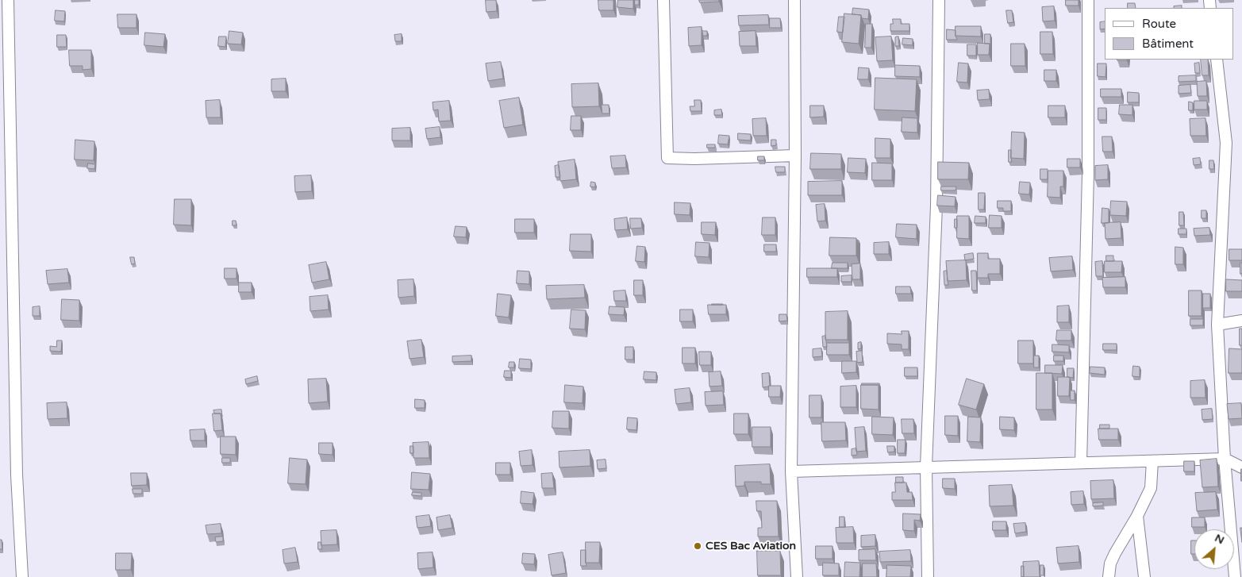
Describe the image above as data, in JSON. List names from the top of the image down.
{
  "places": ["CES Bac Aviation"],
  "legend": ["Route", "Bâtiment"],
  "north": "top right"
}
